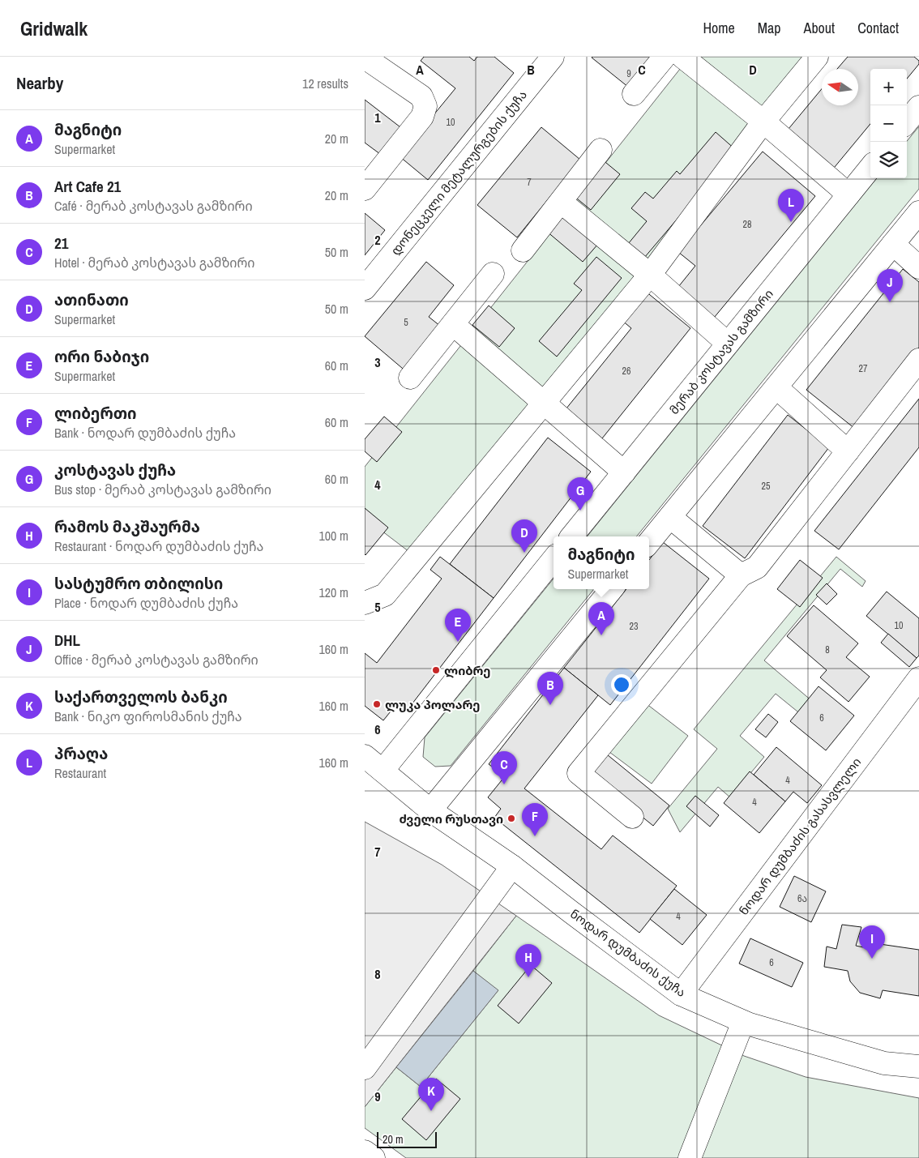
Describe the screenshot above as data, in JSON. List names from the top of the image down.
{
  "streets": {
    "street": [
      "დონეცკელი მეტალურგების ქუჩა",
      "მერაბ კოსტავას გამზირი",
      "ნოდარ დუმბაძის გასასვლელი",
      "ნოდარ დუმბაძის ქუჩა"
    ]
  },
  "crossings": [
    ["ნოდარ დუმბაძის გასასვლელი", "ნოდარ დუმბაძის ქუჩა"]
  ],
  "places": ["ლიბრე", "ლუკა პოლარე", "ძველი რუსთავი"],
  "house_numbers": [
    "9",
    "10",
    "7",
    "28",
    "5",
    "27",
    "26",
    "25",
    "10",
    "23",
    "8",
    "6",
    "4",
    "4",
    "6ა",
    "4",
    "6"
  ],
  "scale_bar": "20 m",
  "north": "left",
  "page": {
    "header": "Gridwalk",
    "nav": [
      "Home",
      "Map",
      "About",
      "Contact"
    ],
    "heading": ["Nearby", "12 results"],
    "map_buttons": ["+", "−"],
    "list": [
      {
        "mark": "A",
        "name": "მაგნიტი",
        "note": "Supermarket",
        "value": "20 m"
      },
      {
        "mark": "B",
        "name": "Art Cafe 21",
        "note": "Café · მერაბ კოსტავას გამზირი",
        "value": "20 m"
      },
      {
        "mark": "C",
        "name": "21",
        "note": "Hotel · მერაბ კოსტავას გამზირი",
        "value": "50 m"
      },
      {
        "mark": "D",
        "name": "ათინათი",
        "note": "Supermarket",
        "value": "50 m"
      },
      {
        "mark": "E",
        "name": "ორი ნაბიჯი",
        "note": "Supermarket",
        "value": "60 m"
      },
      {
        "mark": "F",
        "name": "ლიბერთი",
        "note": "Bank · ნოდარ დუმბაძის ქუჩა",
        "value": "60 m"
      },
      {
        "mark": "G",
        "name": "კოსტავას ქუჩა",
        "note": "Bus stop · მერაბ კოსტავას გამზირი",
        "value": "60 m"
      },
      {
        "mark": "H",
        "name": "რამოს მაკშაურმა",
        "note": "Restaurant · ნოდარ დუმბაძის ქუჩა",
        "value": "100 m"
      },
      {
        "mark": "I",
        "name": "სასტუმრო თბილისი",
        "note": "Place · ნოდარ დუმბაძის ქუჩა",
        "value": "120 m"
      },
      {
        "mark": "J",
        "name": "DHL",
        "note": "Office · მერაბ კოსტავას გამზირი",
        "value": "160 m"
      },
      {
        "mark": "K",
        "name": "საქართველოს ბანკი",
        "note": "Bank · ნიკო ფიროსმანის ქუჩა",
        "value": "160 m"
      },
      {
        "mark": "L",
        "name": "პრაღა",
        "note": "Restaurant",
        "value": "160 m"
      }
    ],
    "pins": [
      "L",
      "J",
      "G",
      "D",
      "A",
      "E",
      "B",
      "C",
      "F",
      "I",
      "H",
      "K"
    ],
    "popup": ["მაგნიტი", "Supermarket"],
    "scale": "20 m"
  },
  "grid": {
    "columns": [
      "A",
      "B",
      "C",
      "D"
    ],
    "rows": [
      "1",
      "2",
      "3",
      "4",
      "5",
      "6",
      "7",
      "8",
      "9"
    ]
  }
}
